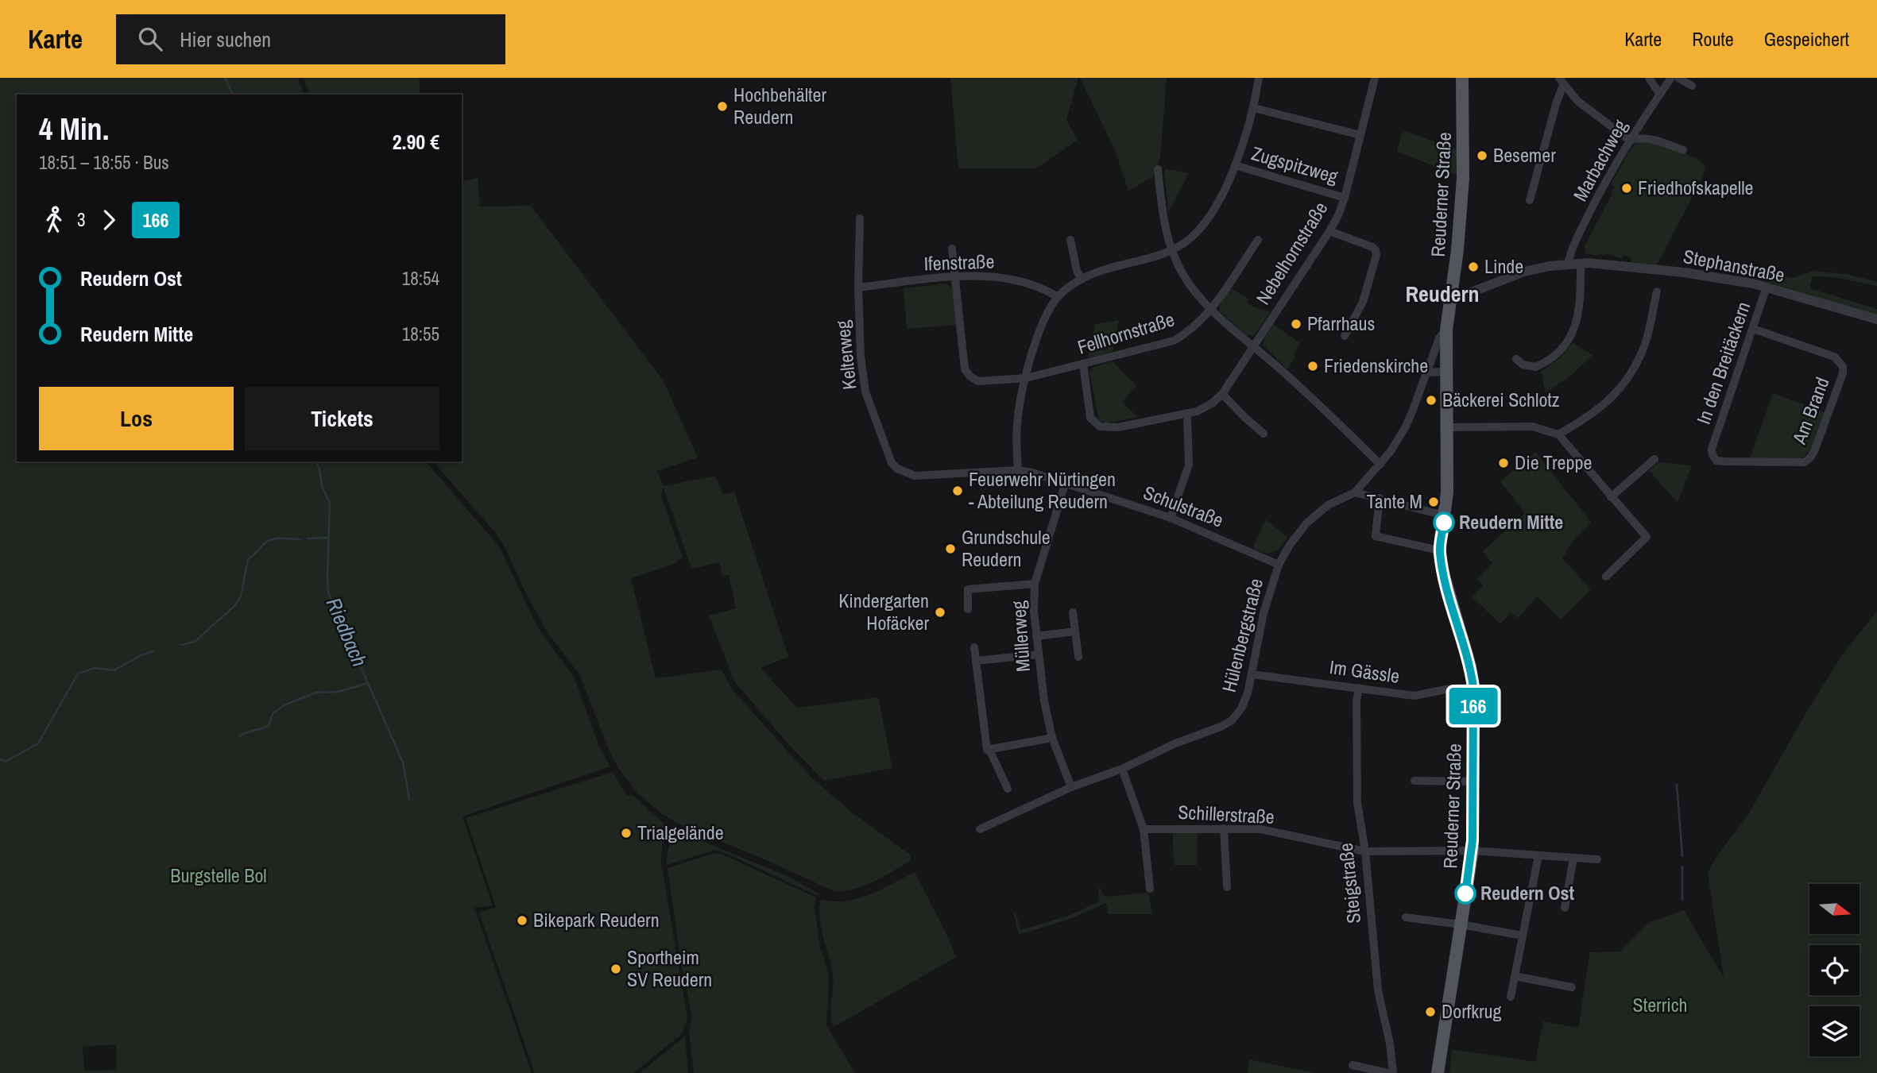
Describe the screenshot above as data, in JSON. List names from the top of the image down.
{
  "streets": {
    "main road": ["Reuderner Straße"],
    "street": [
      "Marbachweg",
      "Zugspitzweg",
      "Nebelhornstraße",
      "Ifenstraße",
      "Stephanstraße",
      "Fellhornstraße",
      "Kelterweg",
      "In den Breitäckern",
      "Am Brand",
      "Schulstraße",
      "Hülenbergstraße",
      "Müllerweg",
      "Im Gässle",
      "Schillerstraße",
      "Steigstraße"
    ]
  },
  "crossings": [
    ["Marbachweg", "Stephanstraße"],
    ["Zugspitzweg", "Nebelhornstraße"],
    ["Reuderner Straße", "Stephanstraße"],
    ["Reuderner Straße", "Hülenbergstraße"],
    ["Reuderner Straße", "Im Gässle"],
    ["Reuderner Straße", "Schillerstraße"],
    ["Ifenstraße", "Fellhornstraße"],
    ["Ifenstraße", "Kelterweg"],
    ["Stephanstraße", "In den Breitäckern"],
    ["Kelterweg", "Schulstraße"],
    ["In den Breitäckern", "Am Brand"],
    ["Schulstraße", "Hülenbergstraße"],
    ["Schulstraße", "Müllerweg"],
    ["Hülenbergstraße", "Müllerweg"],
    ["Hülenbergstraße", "Im Gässle"],
    ["Im Gässle", "Steigstraße"],
    ["Schillerstraße", "Steigstraße"]
  ],
  "districts": ["Reudern"],
  "water": ["Riedbach"],
  "parks": ["Burgstelle Bol", "Sterrich"],
  "places": [
    "Hochbehälter Reudern",
    "Besemer",
    "Friedhofskapelle",
    "Linde",
    "Pfarrhaus",
    "Friedenskirche",
    "Bäckerei Schlotz",
    "Die Treppe",
    "Feuerwehr Nürtingen - Abteilung Reudern",
    "Tante M",
    "Reudern Mitte",
    "Grundschule Reudern",
    "Kindergarten Hofäcker",
    "Trialgelände",
    "Reudern Ost",
    "Bikepark Reudern",
    "Sportheim SV Reudern",
    "Dorfkrug"
  ],
  "lines": ["bus line 166"],
  "north": "right",
  "page": {
    "header": "Karte",
    "search": "Hier suchen",
    "nav": ["Karte", "Route", "Gespeichert"],
    "on_map": "166",
    "heading": ["4 Min.", "18:51 – 18:55 · Bus", "2.90 €"],
    "legs": ["3", "166"],
    "list": [
      {
        "name": "Reudern Ost",
        "value": "18:54"
      },
      {
        "name": "Reudern Mitte",
        "value": "18:55"
      }
    ],
    "buttons": ["Los", "Tickets"]
  }
}
